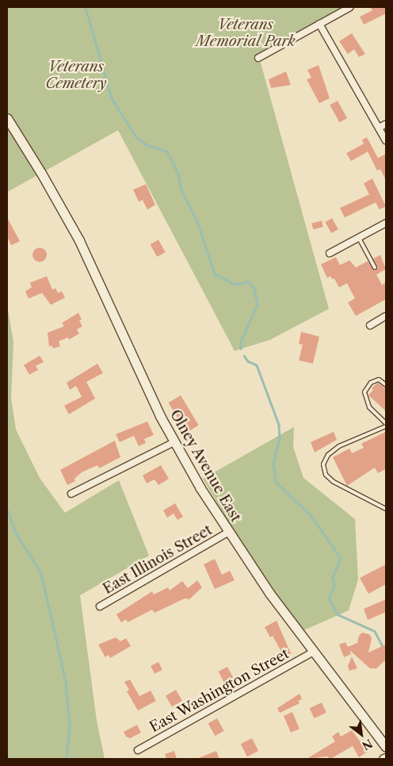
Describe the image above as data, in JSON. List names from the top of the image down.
{
  "streets": {
    "main road": ["Olney Avenue East"],
    "street": ["East Illinois Street", "East Washington Street"]
  },
  "crossings": [
    ["Olney Avenue East", "East Illinois Street"],
    ["Olney Avenue East", "East Washington Street"]
  ],
  "parks": ["Veterans Memorial Park", "Veterans Cemetery"],
  "north": "bottom right"
}
